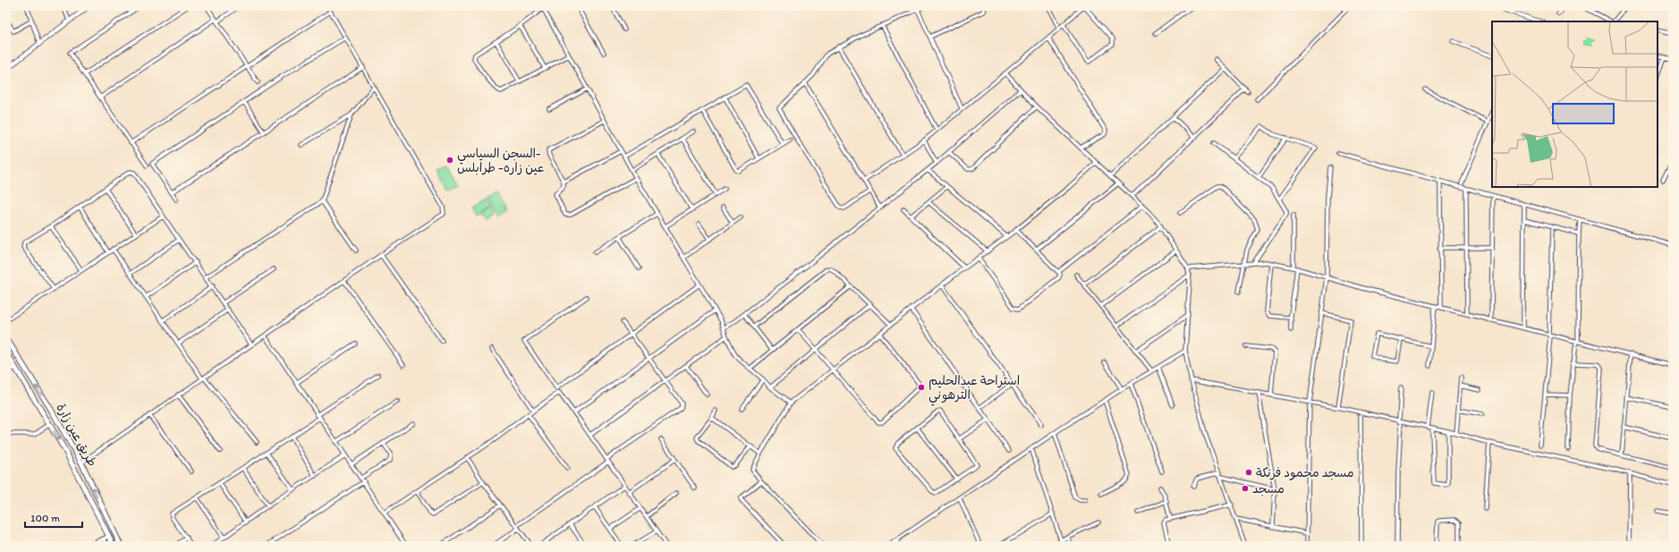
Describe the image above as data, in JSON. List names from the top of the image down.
{
  "streets": {
    "main road": ["طريق عين زارة"]
  },
  "places": [
    "السجن السياسي- عين زاره- طرابلس",
    "استراحة عبدالحليم الترهوني",
    "مسجد محمود فرنكة",
    "مسجد"
  ],
  "scale_bar": "100 m"
}
